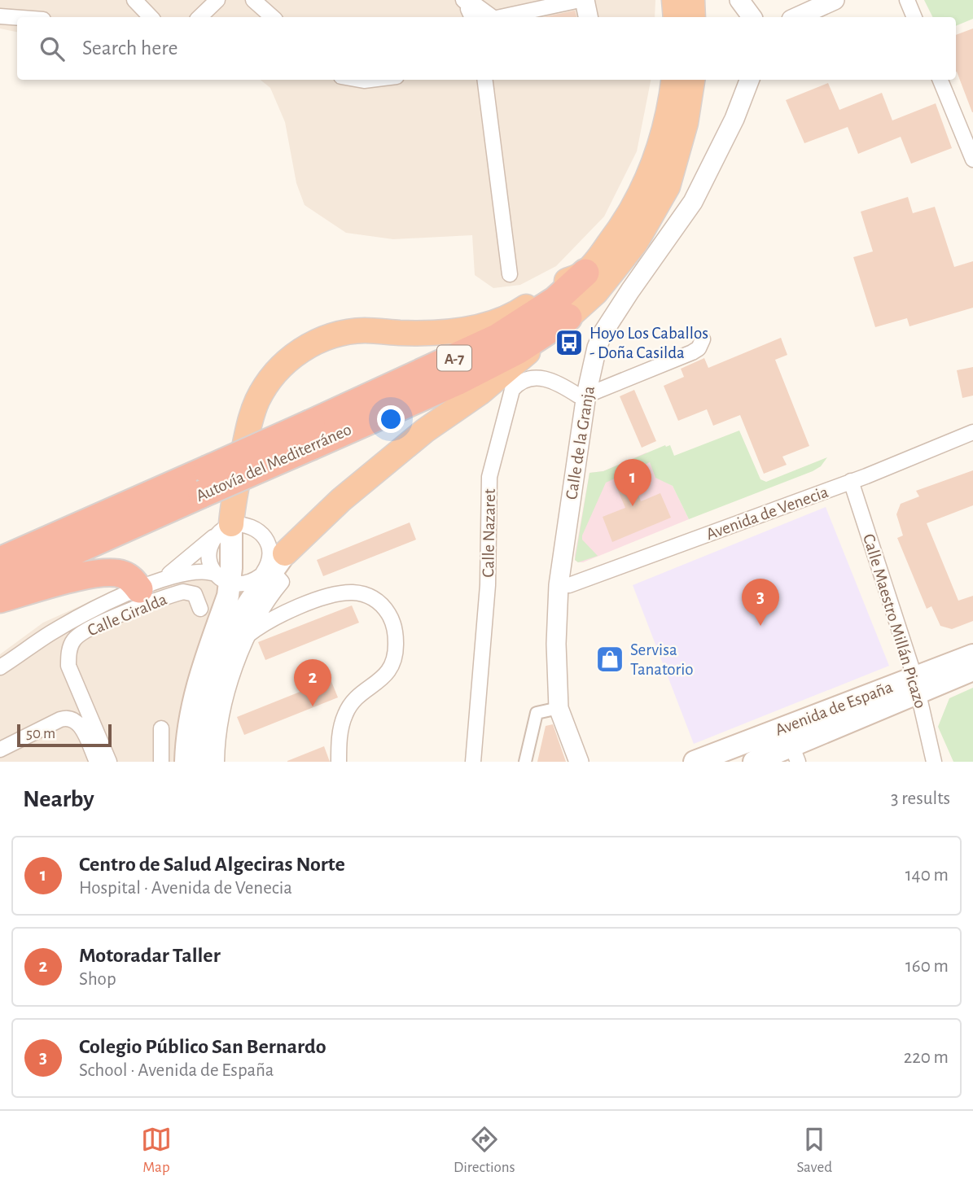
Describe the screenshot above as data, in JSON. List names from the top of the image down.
{
  "streets": {
    "highway": ["A-7", "Autovía del Mediterráneo"],
    "main road": ["Avenida de España"],
    "street": [
      "Calle de la Granja",
      "Avenida de Venecia",
      "Calle Nazaret",
      "Calle Giralda",
      "Calle Maestro Millán Picazo"
    ]
  },
  "crossings": [
    ["Calle de la Granja", "Avenida de Venecia"],
    ["Calle de la Granja", "Calle Nazaret"],
    ["Avenida de Venecia", "Calle Maestro Millán Picazo"],
    ["Calle Maestro Millán Picazo", "Avenida de España"]
  ],
  "places": {
    "bus stop": ["Hoyo Los Caballos - Doña Casilda"],
    "shop": ["Servisa Tanatorio"]
  },
  "scale_bar": "50 m",
  "page": {
    "search": "Search here",
    "pins": ["1", "3", "2"],
    "scale": "50 m",
    "heading": ["Nearby", "3 results"],
    "list": [
      {
        "mark": "1",
        "name": "Centro de Salud Algeciras Norte",
        "note": "Hospital · Avenida de Venecia",
        "value": "140 m"
      },
      {
        "mark": "2",
        "name": "Motoradar Taller",
        "note": "Shop",
        "value": "160 m"
      },
      {
        "mark": "3",
        "name": "Colegio Público San Bernardo",
        "note": "School · Avenida de España",
        "value": "220 m"
      }
    ],
    "nav": ["Map", "Directions", "Saved"]
  }
}
